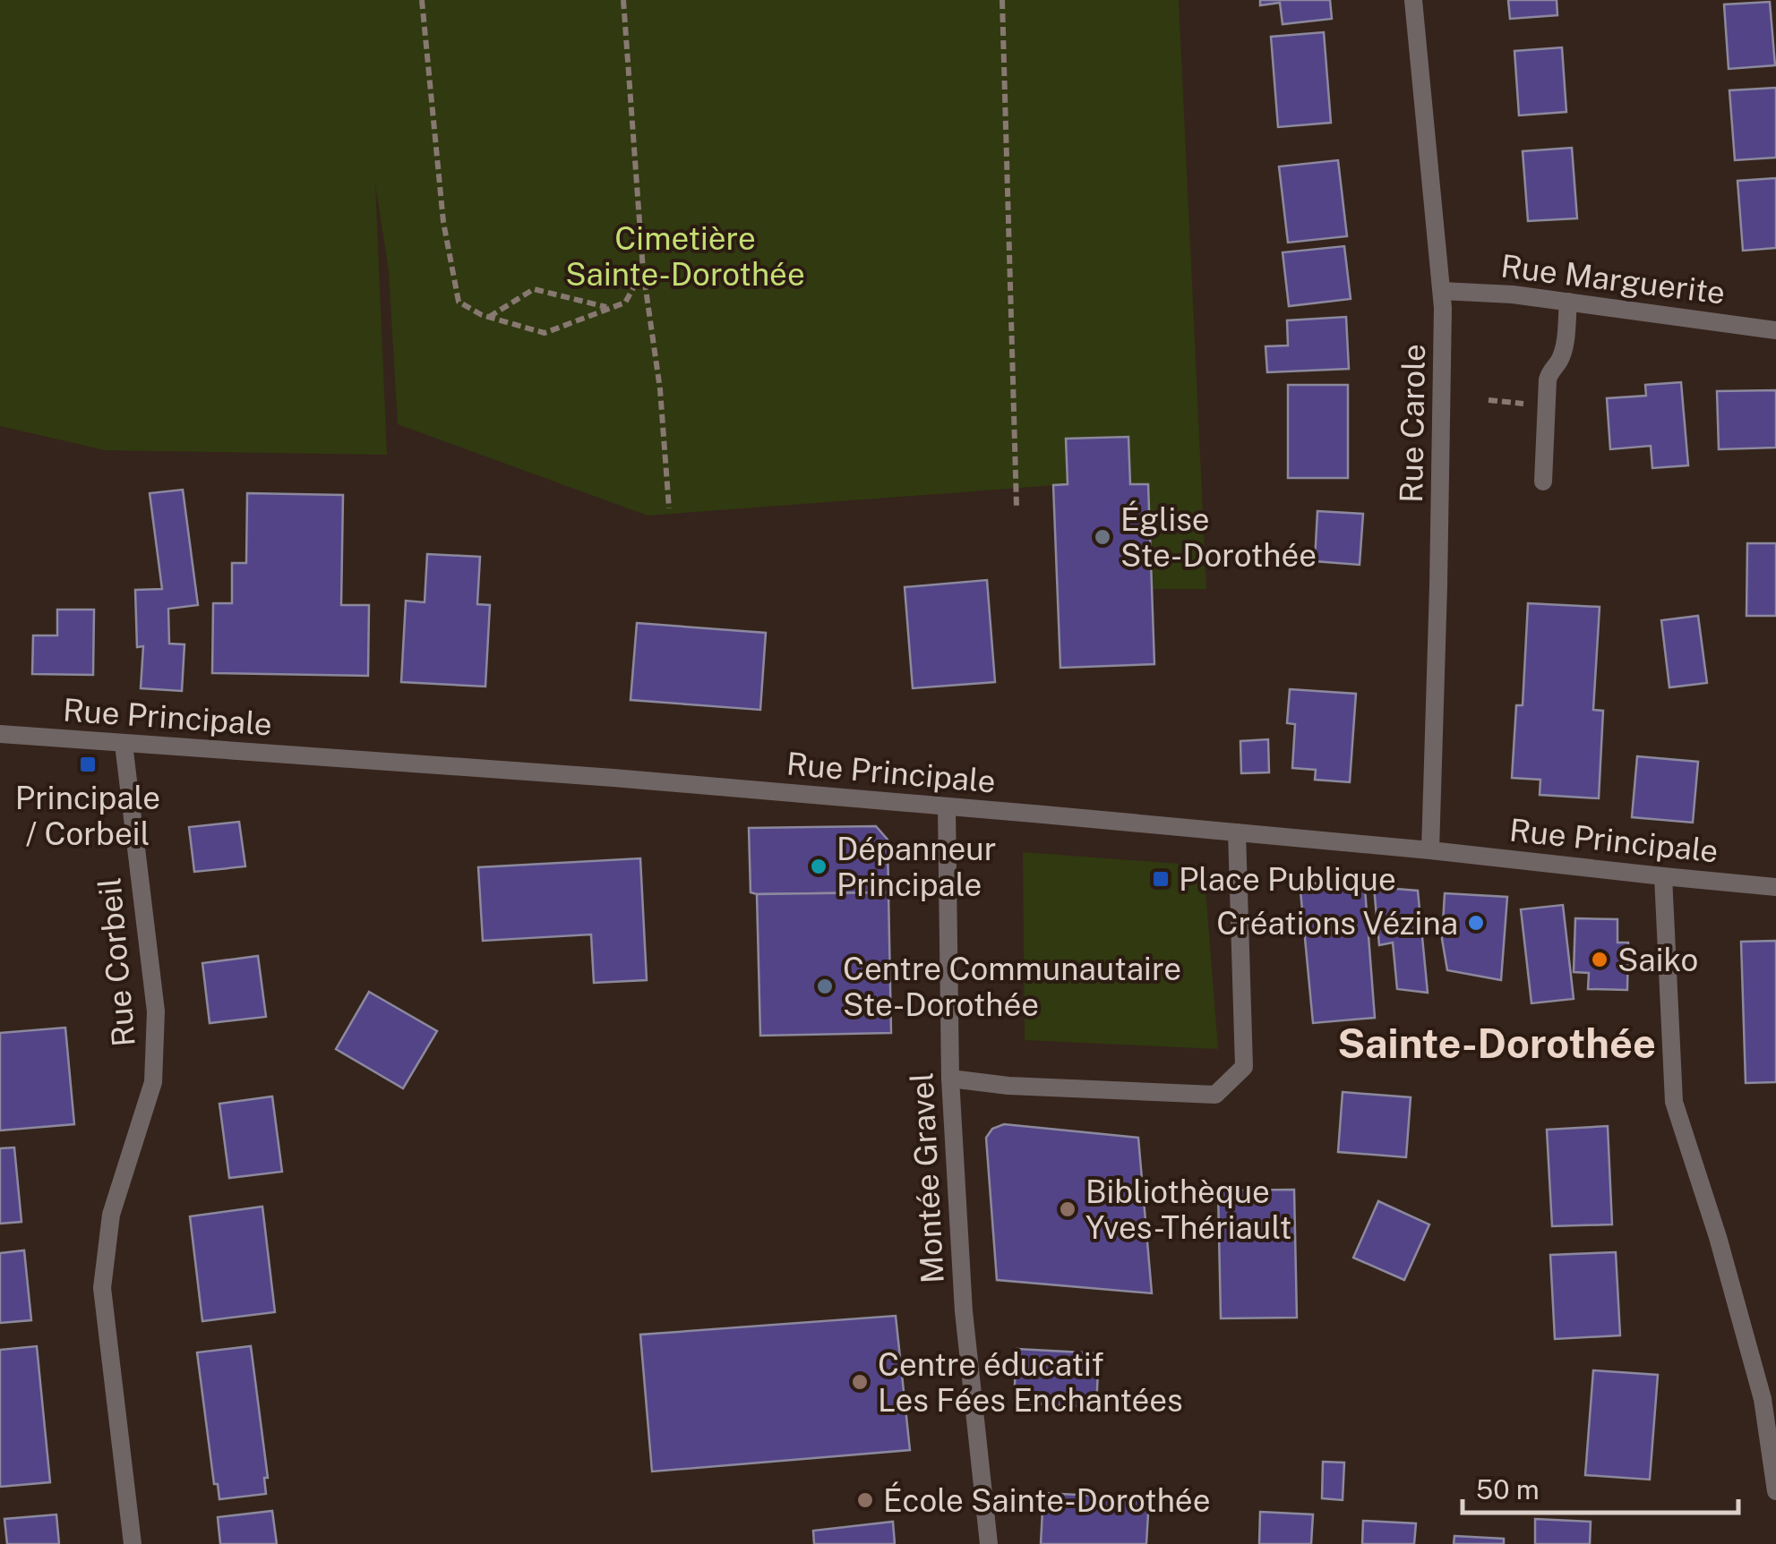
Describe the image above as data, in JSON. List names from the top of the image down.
{
  "streets": {
    "street": [
      "Rue Marguerite",
      "Rue Carole",
      "Rue Principale",
      "Rue Corbeil",
      "Montée Gravel"
    ]
  },
  "crossings": [
    ["Rue Marguerite", "Rue Carole"],
    ["Rue Carole", "Rue Principale"],
    ["Rue Principale", "Rue Corbeil"],
    ["Rue Principale", "Montée Gravel"]
  ],
  "districts": ["Sainte-Dorothée"],
  "parks": ["Cimetière Sainte-Dorothée"],
  "places": {
    "other": [
      "Église Ste-Dorothée",
      "Dépanneur Principale",
      "Créations Vézina",
      "Saiko",
      "Centre Communautaire Ste-Dorothée",
      "Bibliothèque Yves-Thériault",
      "Centre éducatif Les Fées Enchantées",
      "École Sainte-Dorothée"
    ],
    "transit": ["Principale / Corbeil", "Place Publique"]
  },
  "scale_bar": "50 m"
}
